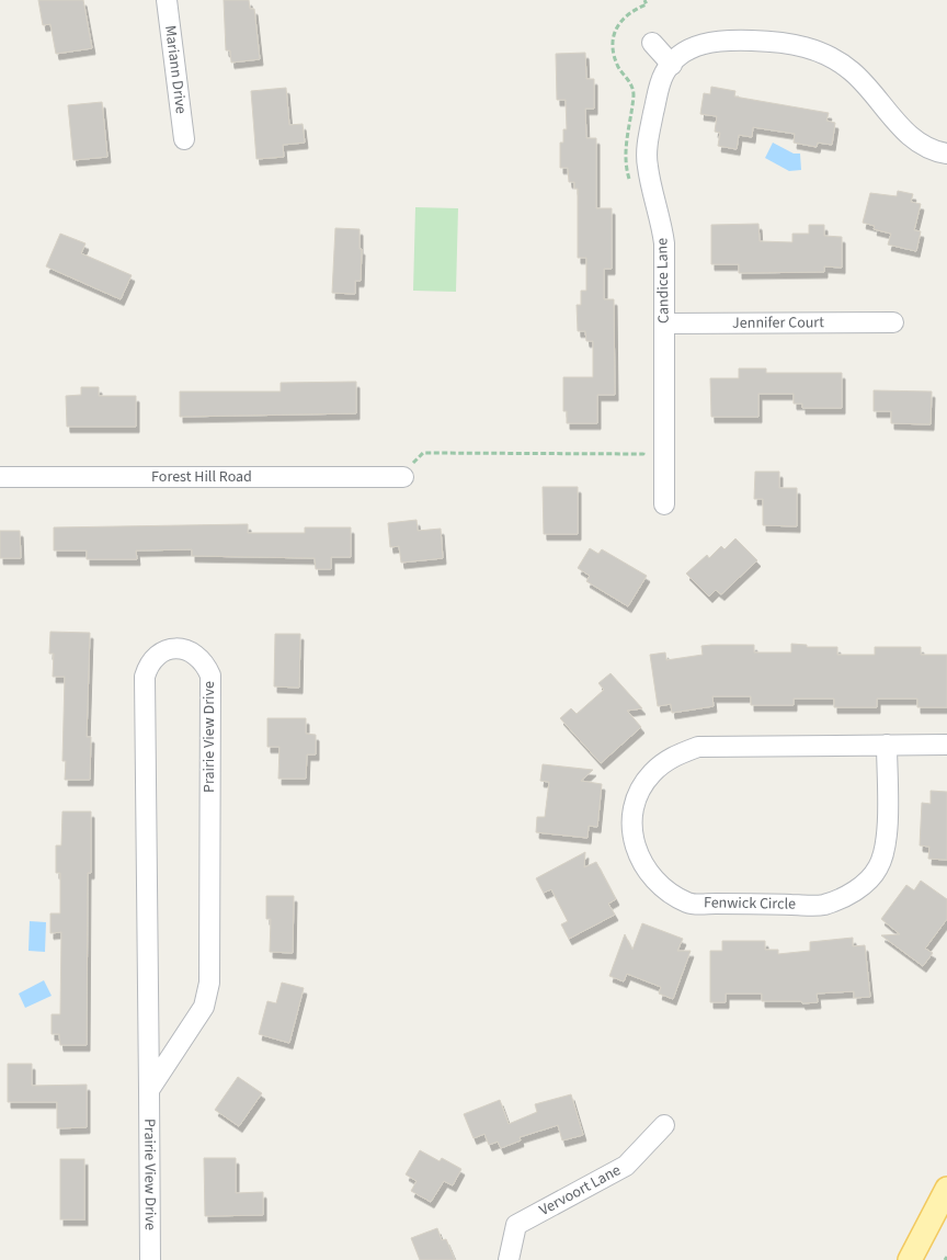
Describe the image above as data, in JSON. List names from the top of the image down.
{
  "streets": {
    "street": [
      "Mariann Drive",
      "Candice Lane",
      "Jennifer Court",
      "Forest Hill Road",
      "Prairie View Drive",
      "Fenwick Circle",
      "Vervoort Lane"
    ]
  },
  "crossings": [
    ["Candice Lane", "Jennifer Court"]
  ]
}
